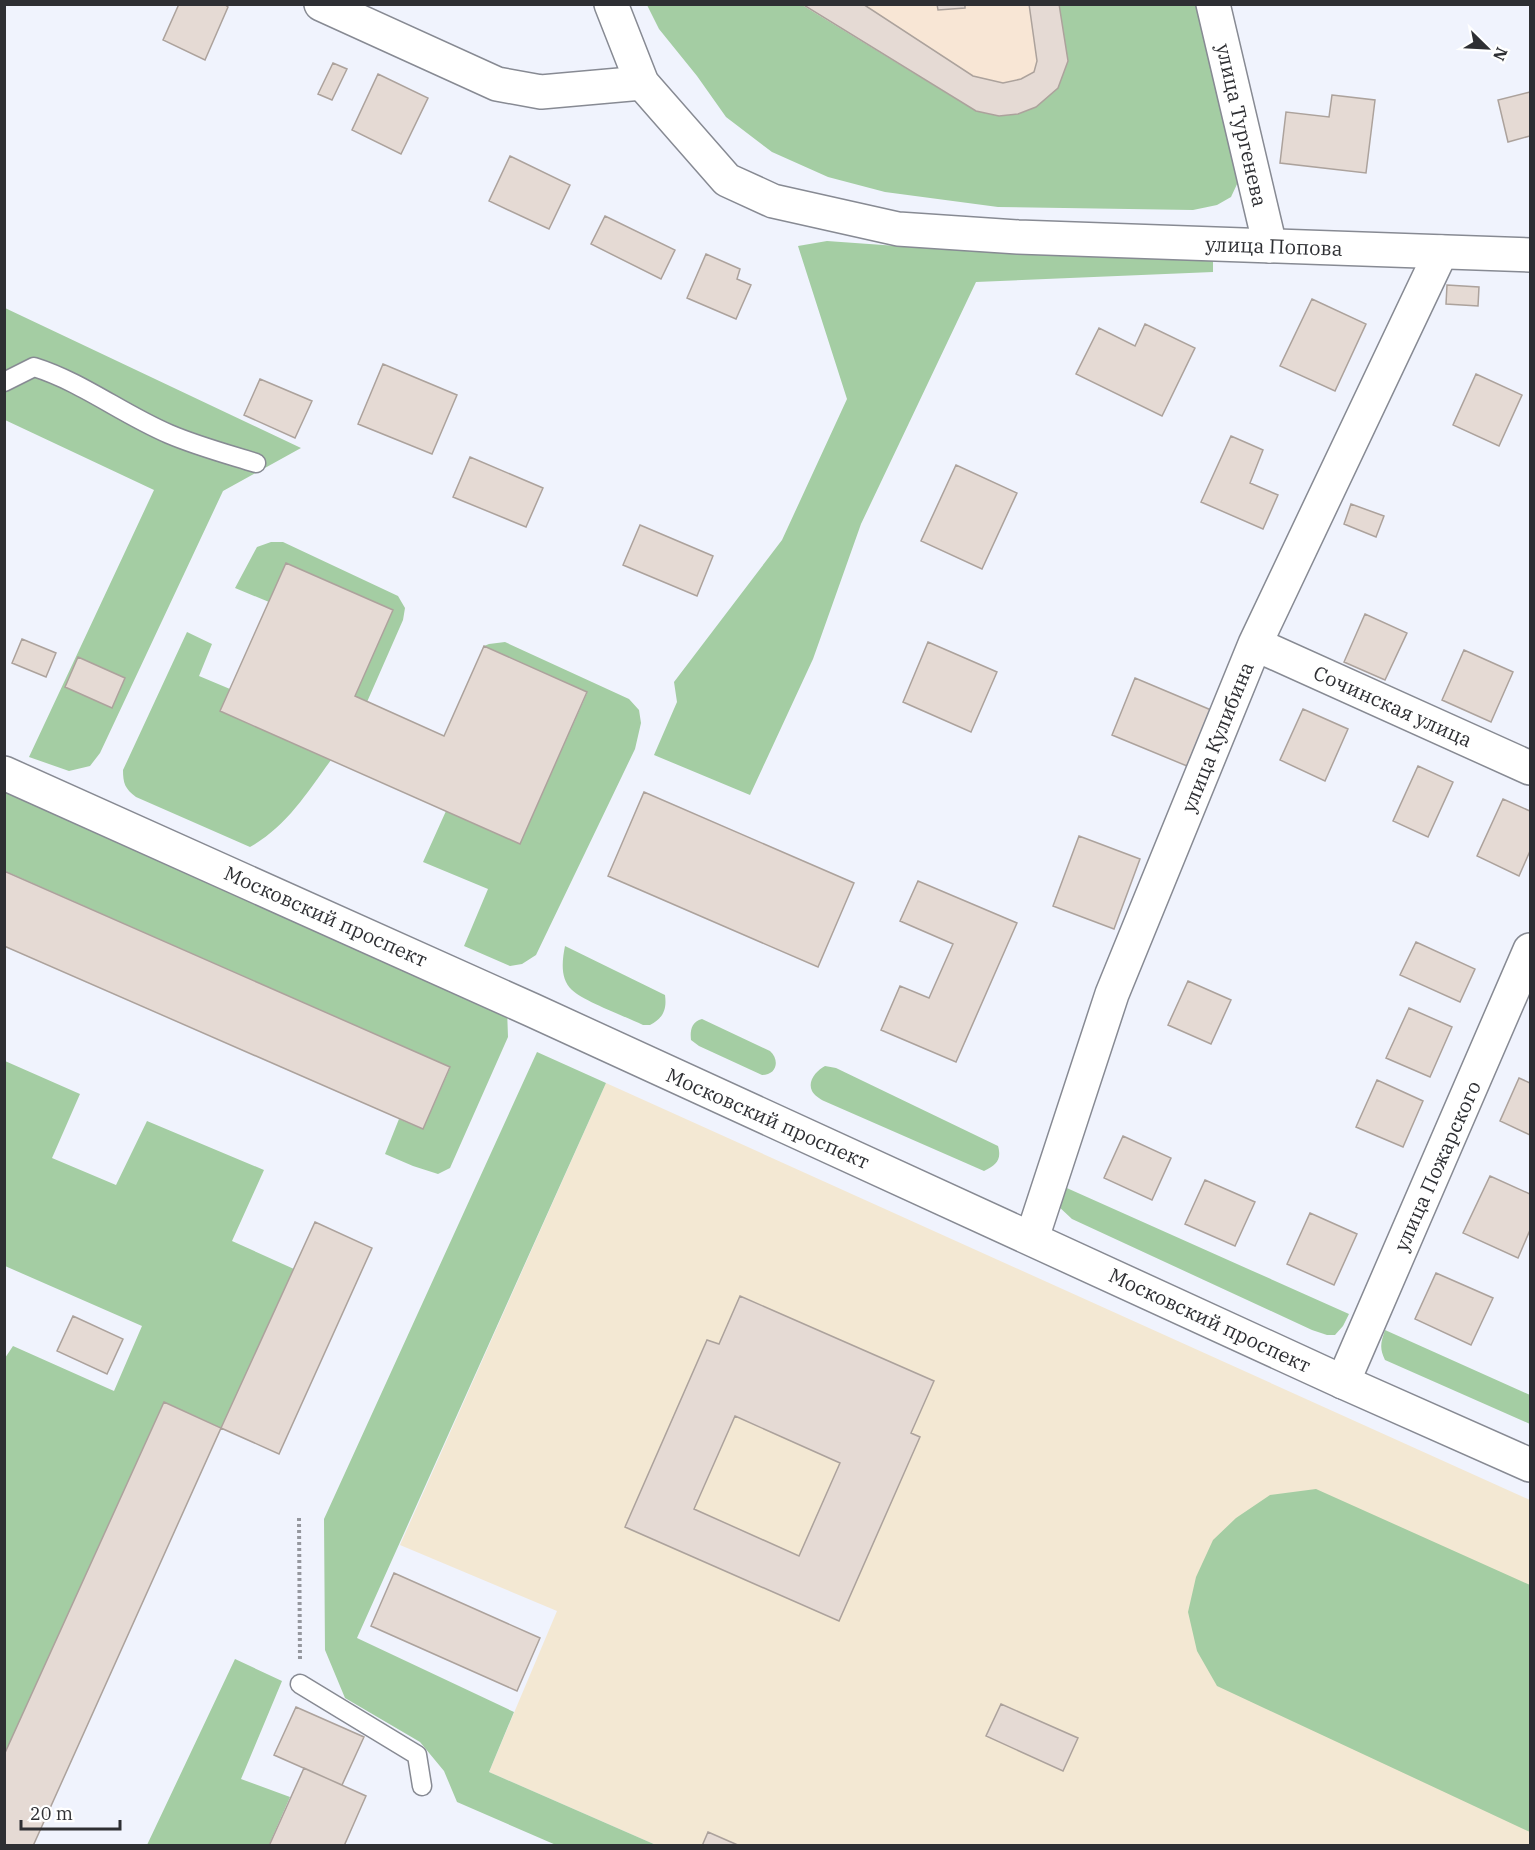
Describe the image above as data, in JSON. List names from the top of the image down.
{
  "streets": {
    "street": [
      "улица Тургенева",
      "улица Попова",
      "Сочинская улица",
      "улица Кулибина",
      "Московский проспект",
      "улица Пожарского"
    ]
  },
  "crossings": [
    ["улица Тургенева", "улица Попова"],
    ["улица Попова", "улица Кулибина"],
    ["Сочинская улица", "улица Кулибина"],
    ["улица Кулибина", "Московский проспект"],
    ["Московский проспект", "улица Пожарского"]
  ],
  "scale_bar": "20 m",
  "north": "bottom right"
}
